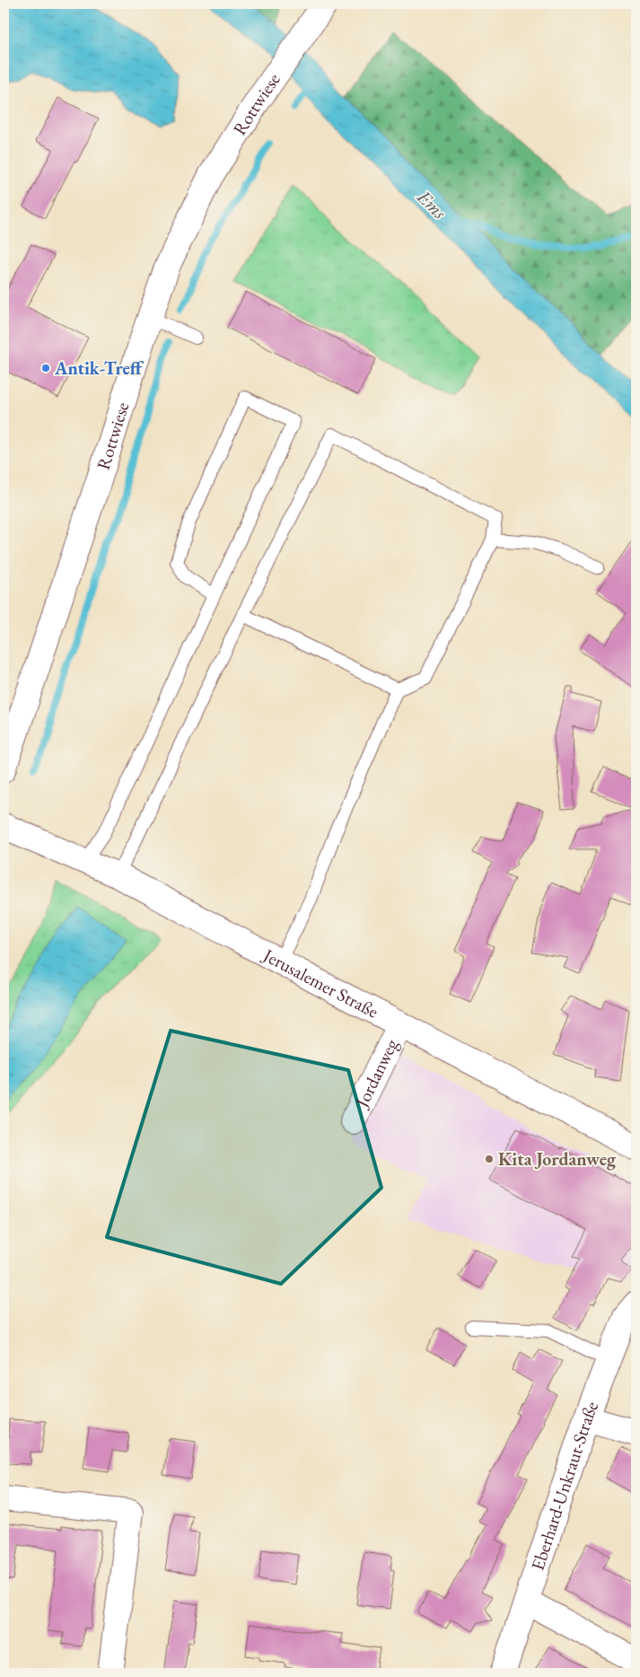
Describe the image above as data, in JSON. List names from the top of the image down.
{
  "streets": {
    "street": [
      "Rottwiese",
      "Jerusalemer Straße",
      "Jordanweg",
      "Eberhard-Unkraut-Straße"
    ]
  },
  "crossings": [
    ["Jerusalemer Straße", "Jordanweg"]
  ],
  "water": ["Ems"],
  "places": ["Antik-Treff", "Kita Jordanweg"]
}
